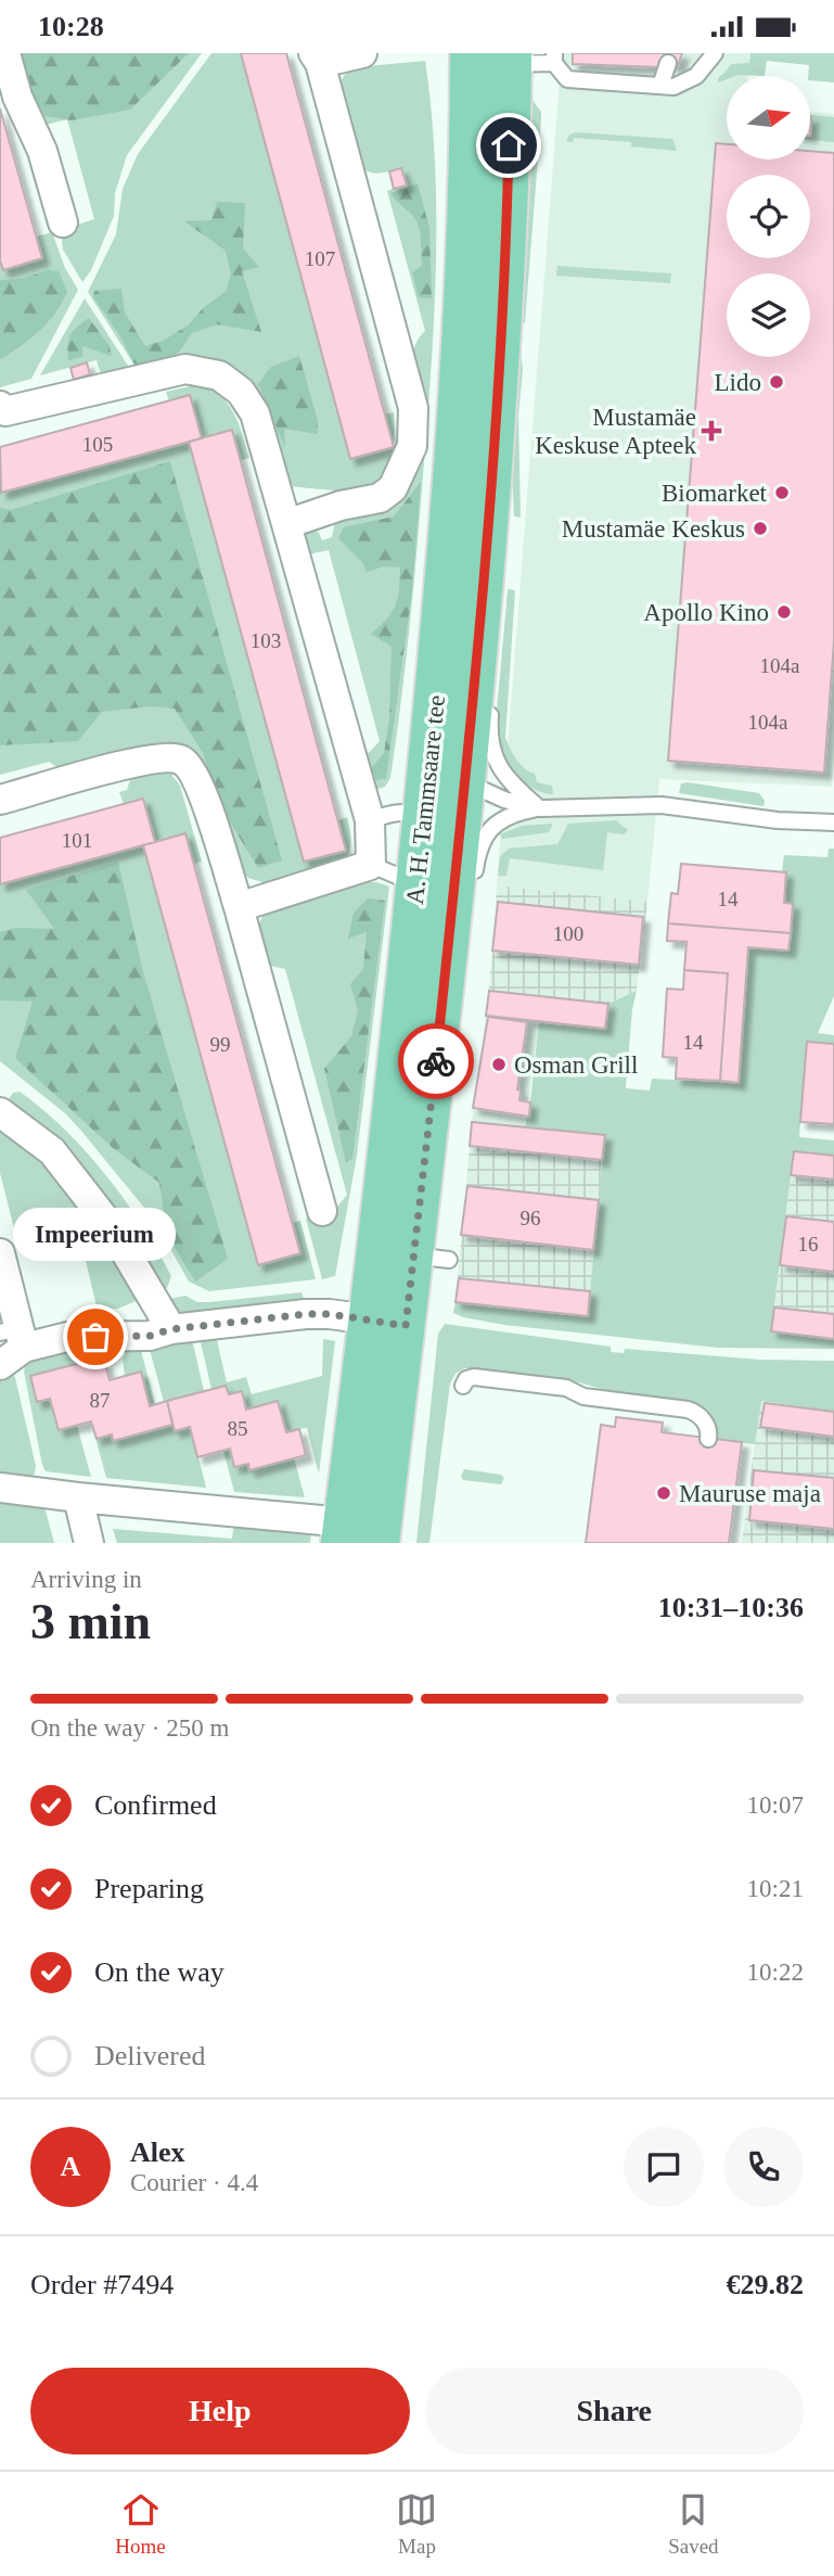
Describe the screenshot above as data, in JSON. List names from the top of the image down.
{
  "streets": {
    "main road": ["A. H. Tammsaare tee"]
  },
  "places": {
    "other": [
      "Lido",
      "Biomarket",
      "Mustamäe Keskus",
      "Apollo Kino",
      "Osman Grill",
      "Impeerium",
      "Mauruse maja"
    ],
    "health": ["Mustamäe Keskuse Apteek"]
  },
  "house_numbers": [
    "107",
    "105",
    "103",
    "104a",
    "104a",
    "101",
    "14",
    "100",
    "14",
    "99",
    "96",
    "16",
    "87",
    "85"
  ],
  "north": "right",
  "page": {
    "status": "10:28",
    "bubble": "Impeerium",
    "heading": ["3 min", "Arriving in", "10:31–10:36"],
    "panel": [
      "Alex",
      "Courier · 4.4",
      "Order #7494",
      "€29.82"
    ],
    "bar": "On the way · 250 m",
    "list": [
      ["Confirmed", "10:07"],
      ["Preparing", "10:21"],
      ["On the way", "10:22"],
      "Delivered"
    ],
    "round": "A",
    "buttons": ["Help", "Share"],
    "tabs": ["Home", "Map", "Saved"]
  }
}
